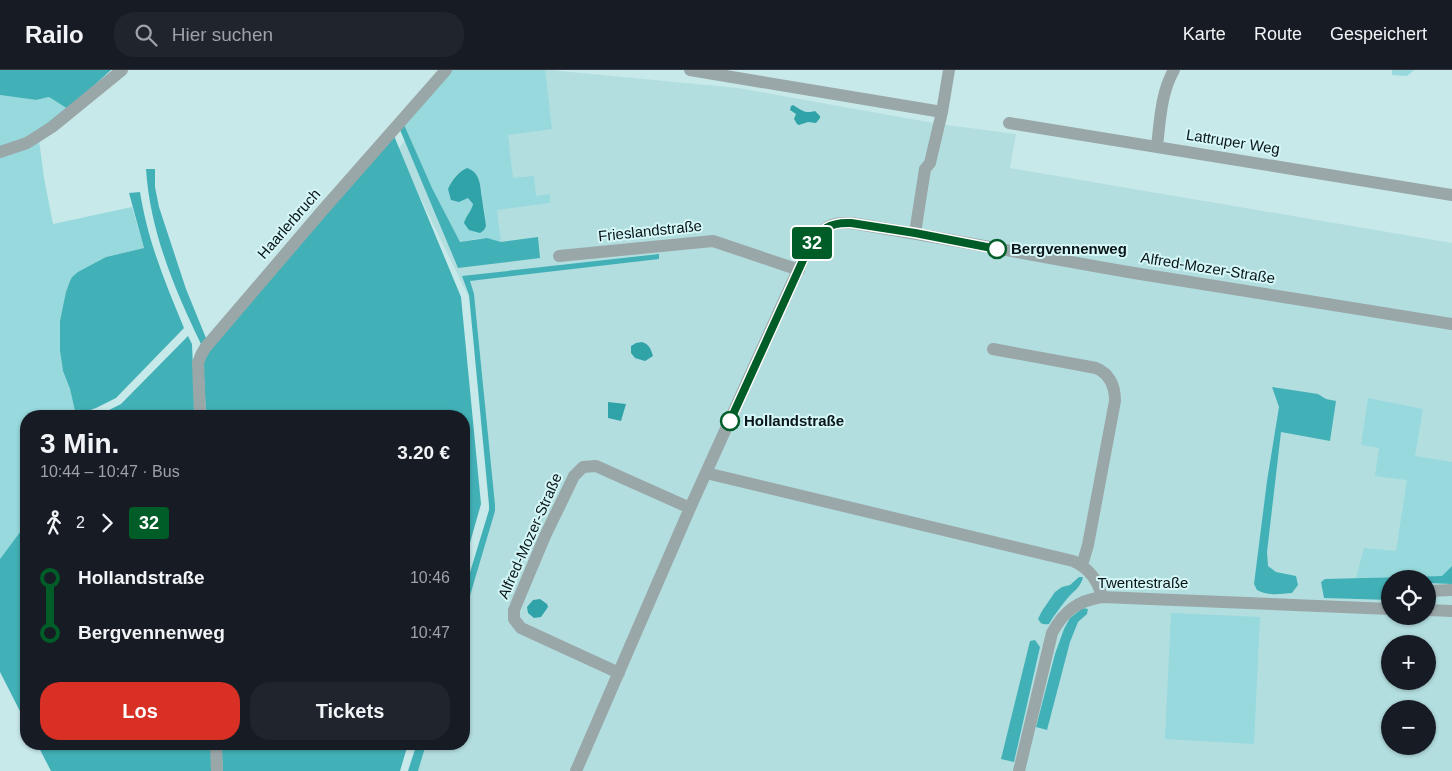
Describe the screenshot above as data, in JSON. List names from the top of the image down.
{
  "streets": {
    "street": [
      "Lattruper Weg",
      "Haarlerbruch",
      "Frieslandstraße",
      "Alfred-Mozer-Straße",
      "Twentestraße"
    ]
  },
  "crossings": [
    ["Frieslandstraße", "Alfred-Mozer-Straße"]
  ],
  "places": ["Bergvennenweg", "Hollandstraße"],
  "lines": ["bus line 32"],
  "page": {
    "header": "Railo",
    "search": "Hier suchen",
    "nav": ["Karte", "Route", "Gespeichert"],
    "on_map": "32",
    "heading": ["3 Min.", "10:44 – 10:47 · Bus", "3.20 €"],
    "legs": ["2", "32"],
    "list": [
      {
        "name": "Hollandstraße",
        "value": "10:46"
      },
      {
        "name": "Bergvennenweg",
        "value": "10:47"
      }
    ],
    "map_buttons": ["+", "−"],
    "buttons": ["Los", "Tickets"]
  }
}
